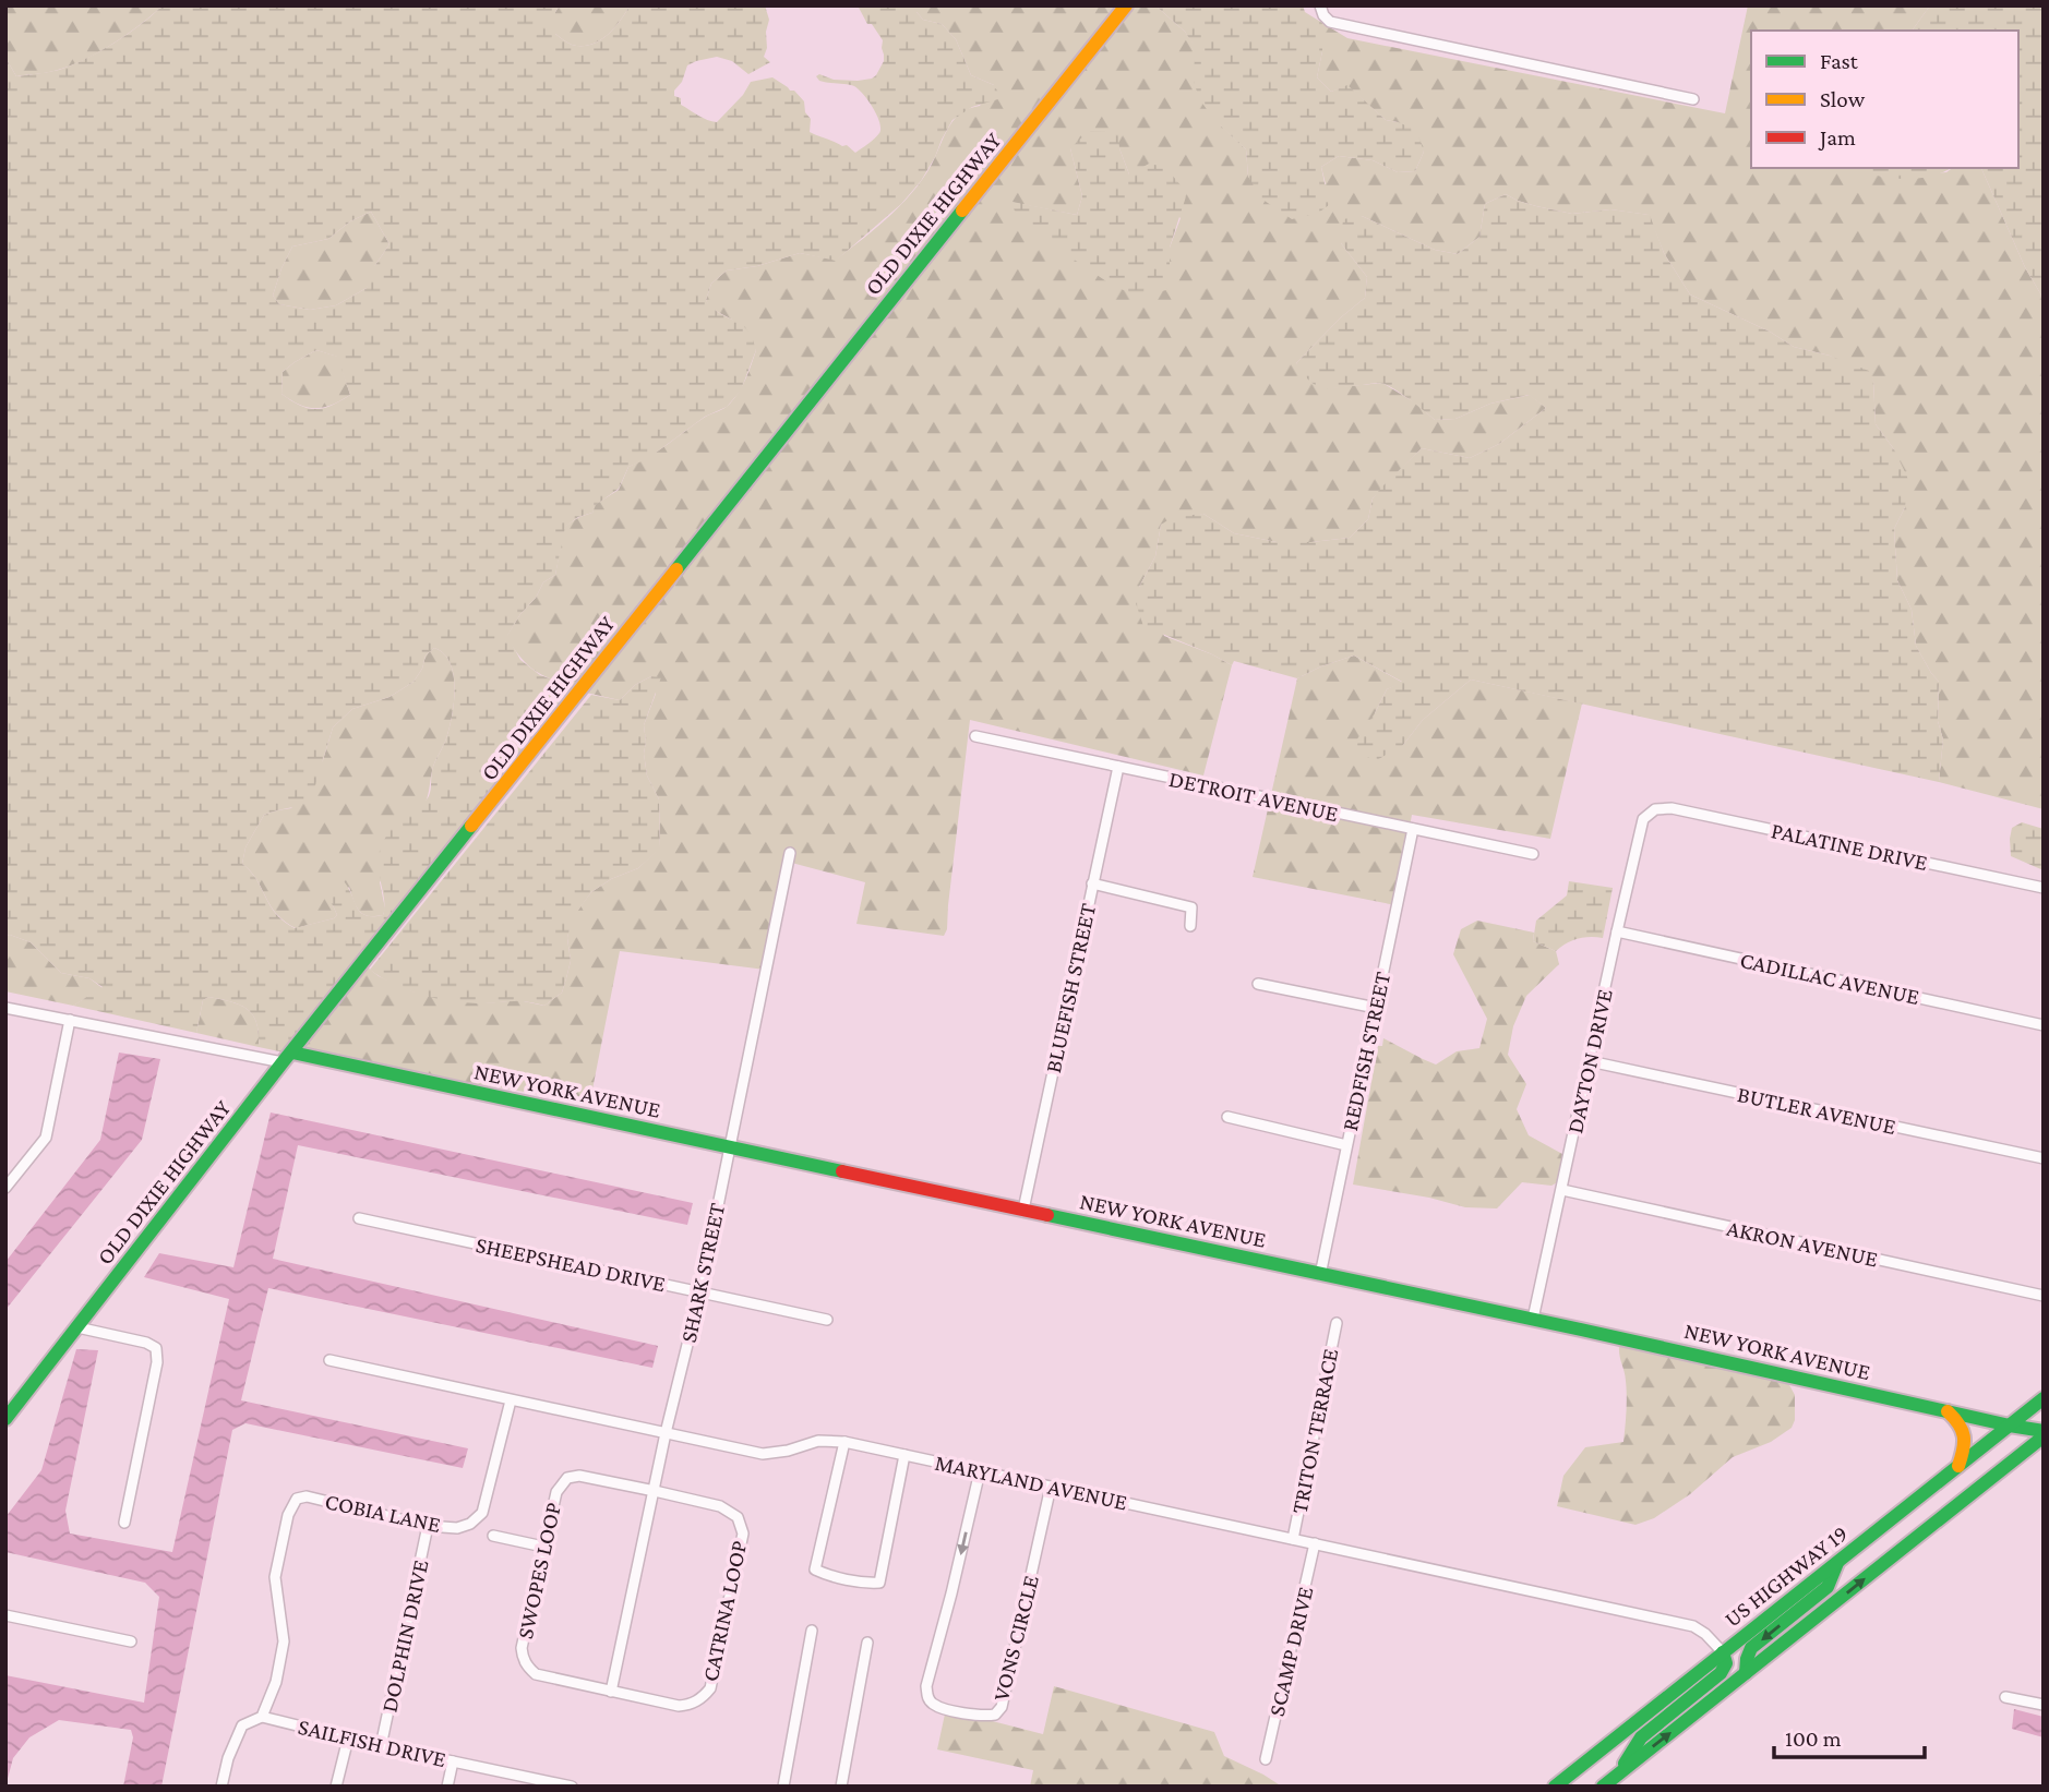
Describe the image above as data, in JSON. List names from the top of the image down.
{
  "streets": {
    "main road": ["OLD DIXIE HIGHWAY", "NEW YORK AVENUE", "US HIGHWAY 19"],
    "street": [
      "DETROIT AVENUE",
      "PALATINE DRIVE",
      "CADILLAC AVENUE",
      "BLUEFISH STREET",
      "REDFISH STREET",
      "DAYTON DRIVE",
      "BUTLER AVENUE",
      "AKRON AVENUE",
      "SHEEPSHEAD DRIVE",
      "SHARK STREET",
      "TRITON TERRACE",
      "MARYLAND AVENUE",
      "COBIA LANE",
      "SWOPES LOOP",
      "CATRINA LOOP",
      "DOLPHIN DRIVE",
      "VONS CIRCLE",
      "SCAMP DRIVE",
      "SAILFISH DRIVE"
    ]
  },
  "crossings": [
    ["OLD DIXIE HIGHWAY", "NEW YORK AVENUE"],
    ["DETROIT AVENUE", "BLUEFISH STREET"],
    ["DETROIT AVENUE", "REDFISH STREET"],
    ["PALATINE DRIVE", "DAYTON DRIVE"],
    ["CADILLAC AVENUE", "DAYTON DRIVE"],
    ["BLUEFISH STREET", "NEW YORK AVENUE"],
    ["REDFISH STREET", "NEW YORK AVENUE"],
    ["DAYTON DRIVE", "NEW YORK AVENUE"],
    ["DAYTON DRIVE", "BUTLER AVENUE"],
    ["DAYTON DRIVE", "AKRON AVENUE"],
    ["NEW YORK AVENUE", "SHARK STREET"],
    ["NEW YORK AVENUE", "US HIGHWAY 19"],
    ["SHEEPSHEAD DRIVE", "SHARK STREET"],
    ["SHARK STREET", "MARYLAND AVENUE"],
    ["SHARK STREET", "SWOPES LOOP"],
    ["SHARK STREET", "CATRINA LOOP"],
    ["TRITON TERRACE", "MARYLAND AVENUE"],
    ["MARYLAND AVENUE", "COBIA LANE"],
    ["MARYLAND AVENUE", "US HIGHWAY 19"],
    ["MARYLAND AVENUE", "VONS CIRCLE"],
    ["MARYLAND AVENUE", "SCAMP DRIVE"],
    ["COBIA LANE", "DOLPHIN DRIVE"],
    ["COBIA LANE", "SAILFISH DRIVE"],
    ["SWOPES LOOP", "CATRINA LOOP"],
    ["DOLPHIN DRIVE", "SAILFISH DRIVE"]
  ],
  "legend": ["Fast", "Slow", "Jam"],
  "scale_bar": "100 m"
}
